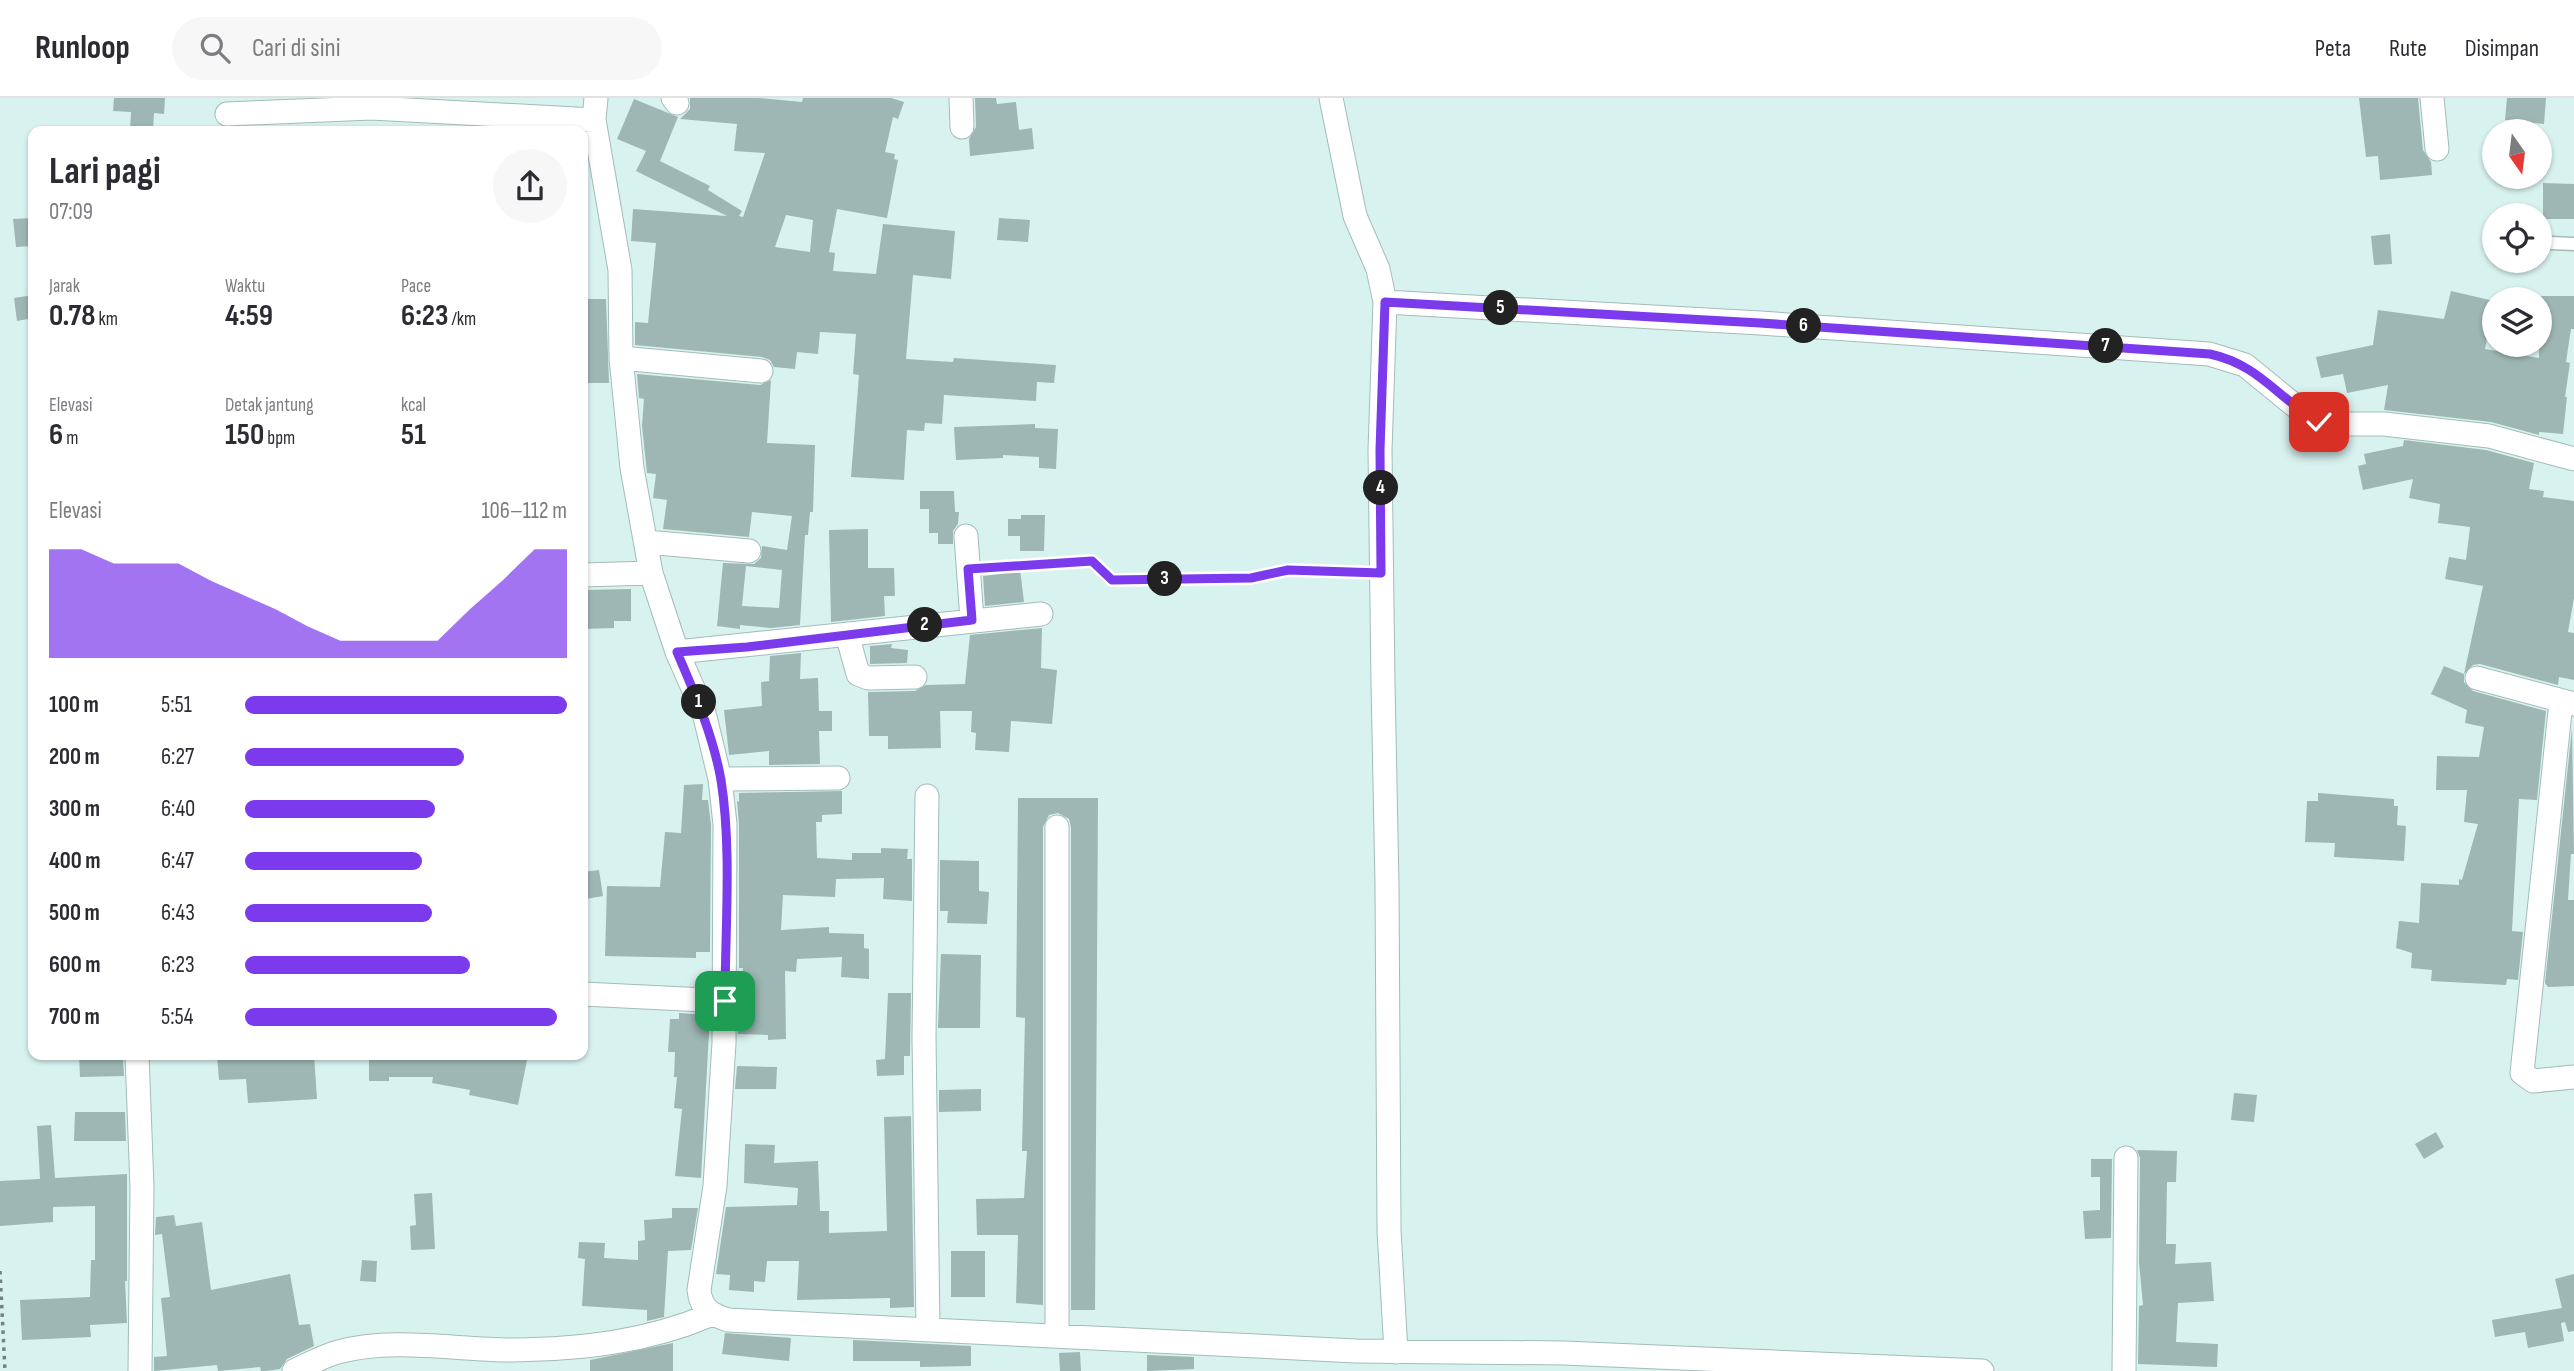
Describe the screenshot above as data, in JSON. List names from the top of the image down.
{
  "north": "bottom",
  "page": {
    "header": "Runloop",
    "search": "Cari di sini",
    "nav": ["Peta", "Rute", "Disimpan"],
    "heading": ["Lari pagi", "07:09"],
    "stats": [
      ["Jarak", "0.78 km"],
      ["Waktu", "4:59"],
      ["Pace", "6:23 /km"],
      ["Elevasi", "6 m"],
      ["Detak jantung", "150 bpm"],
      ["kcal", "51"]
    ],
    "pins": [
      "5",
      "6",
      "7",
      "4",
      "3",
      "2",
      "1"
    ],
    "chart": ["Elevasi", "106–112 m"],
    "list": [
      {
        "name": "100 m",
        "note": "5:51"
      },
      {
        "name": "200 m",
        "note": "6:27"
      },
      {
        "name": "300 m",
        "note": "6:40"
      },
      {
        "name": "400 m",
        "note": "6:47"
      },
      {
        "name": "500 m",
        "note": "6:43"
      },
      {
        "name": "600 m",
        "note": "6:23"
      },
      {
        "name": "700 m",
        "note": "5:54"
      }
    ]
  }
}
